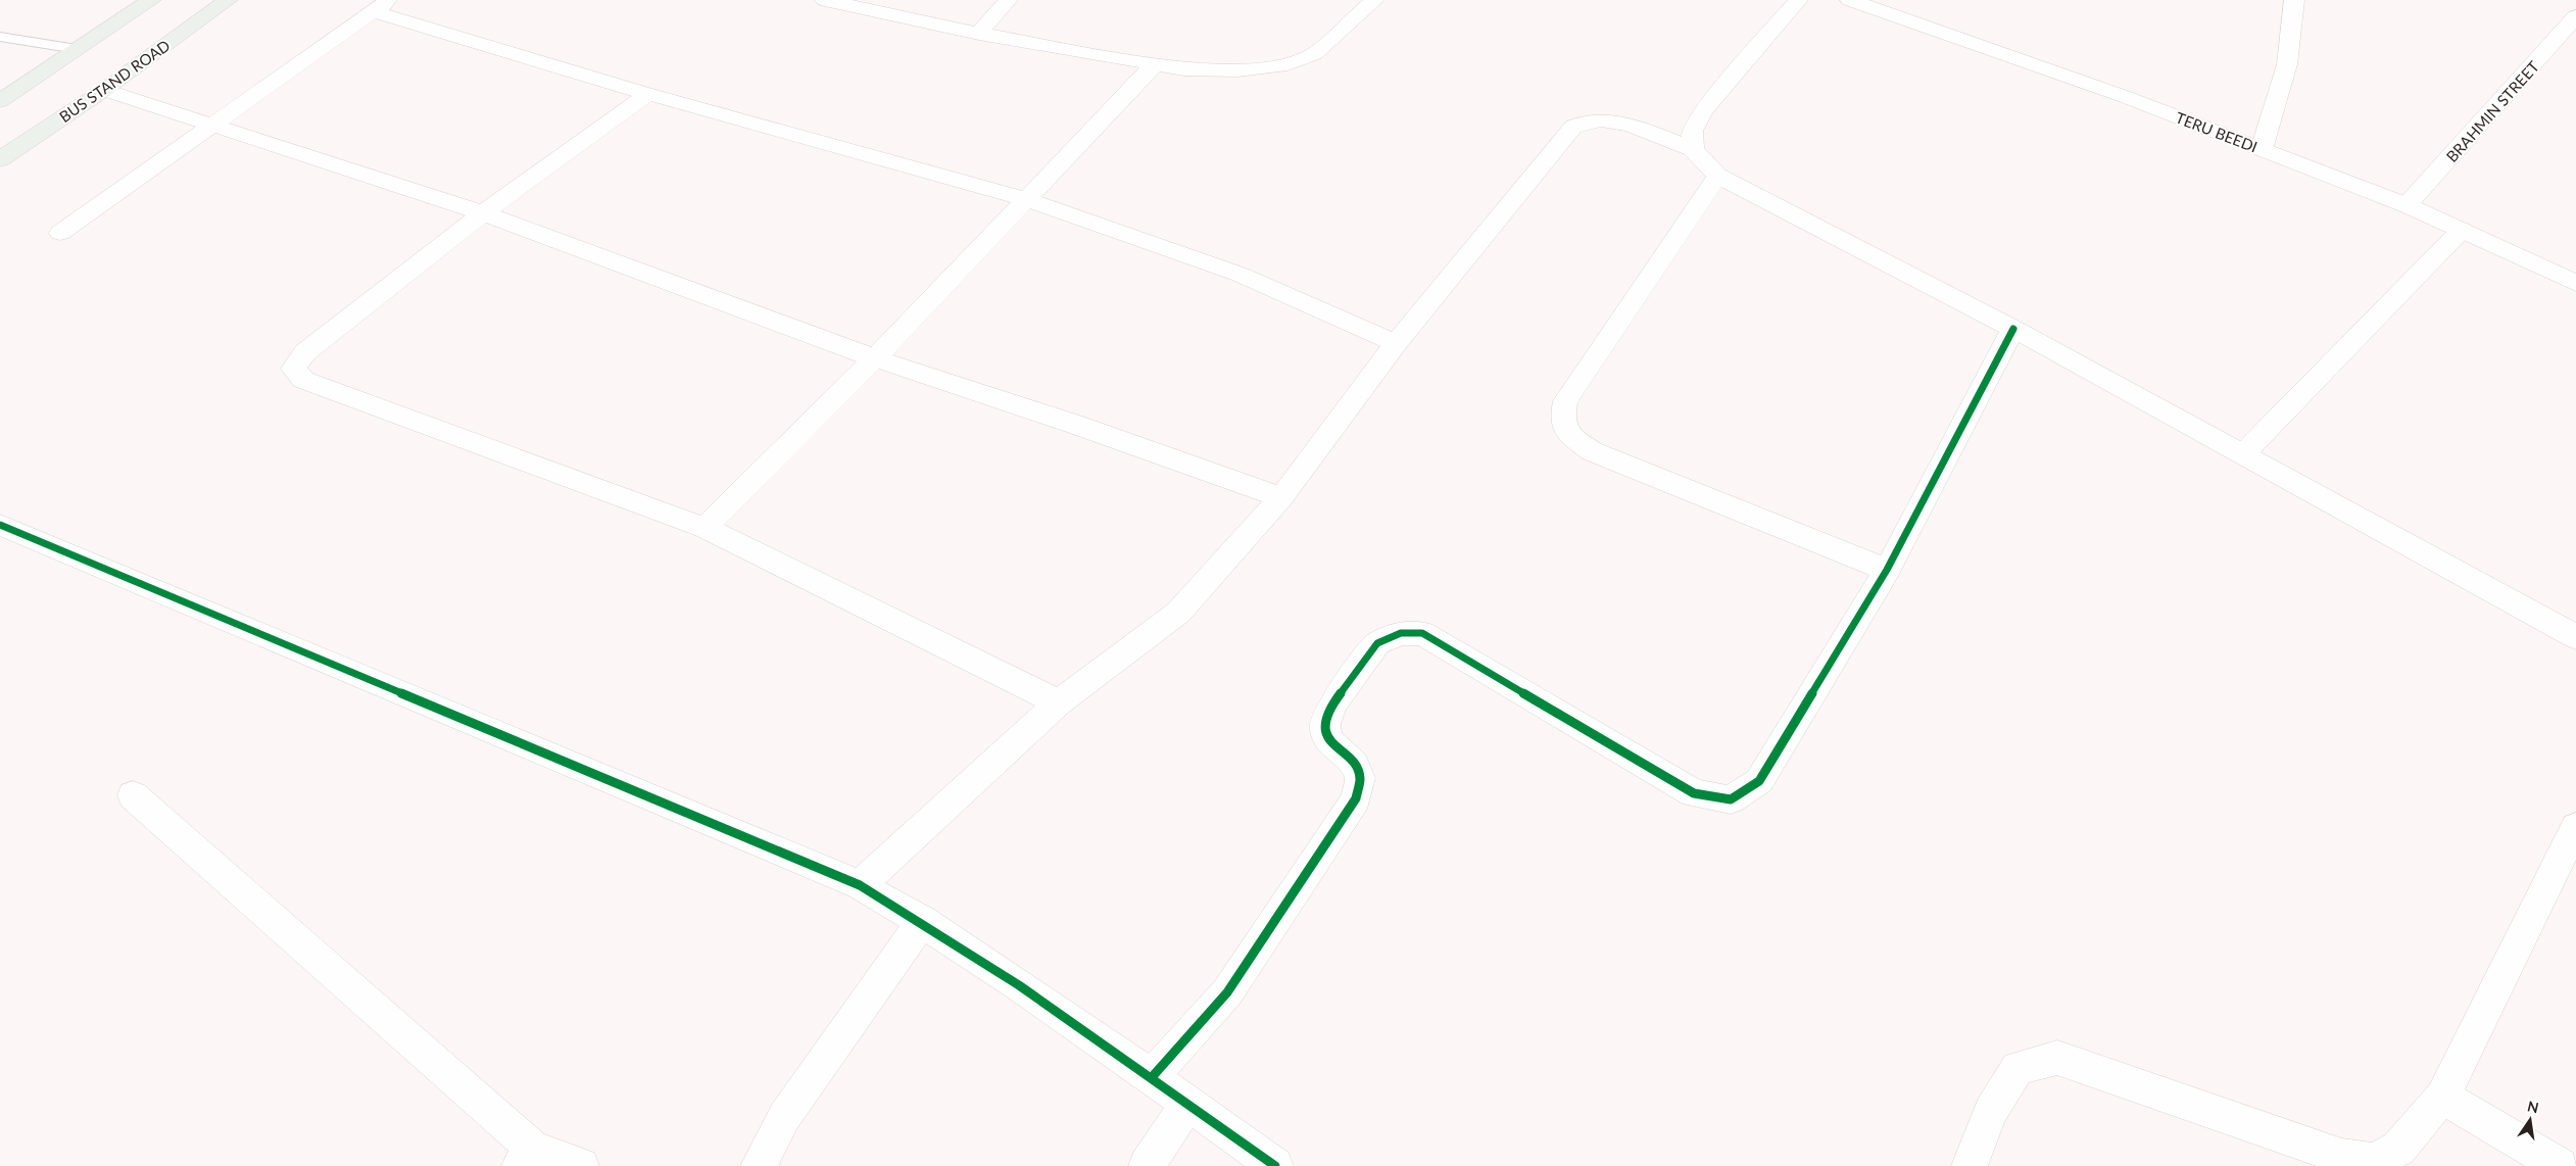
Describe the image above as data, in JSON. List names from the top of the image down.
{
  "streets": {
    "highway": ["BUS STAND ROAD"],
    "street": ["BRAHMIN STREET", "TERU BEEDI"]
  },
  "crossings": [
    ["BRAHMIN STREET", "TERU BEEDI"]
  ],
  "north": "top"
}
